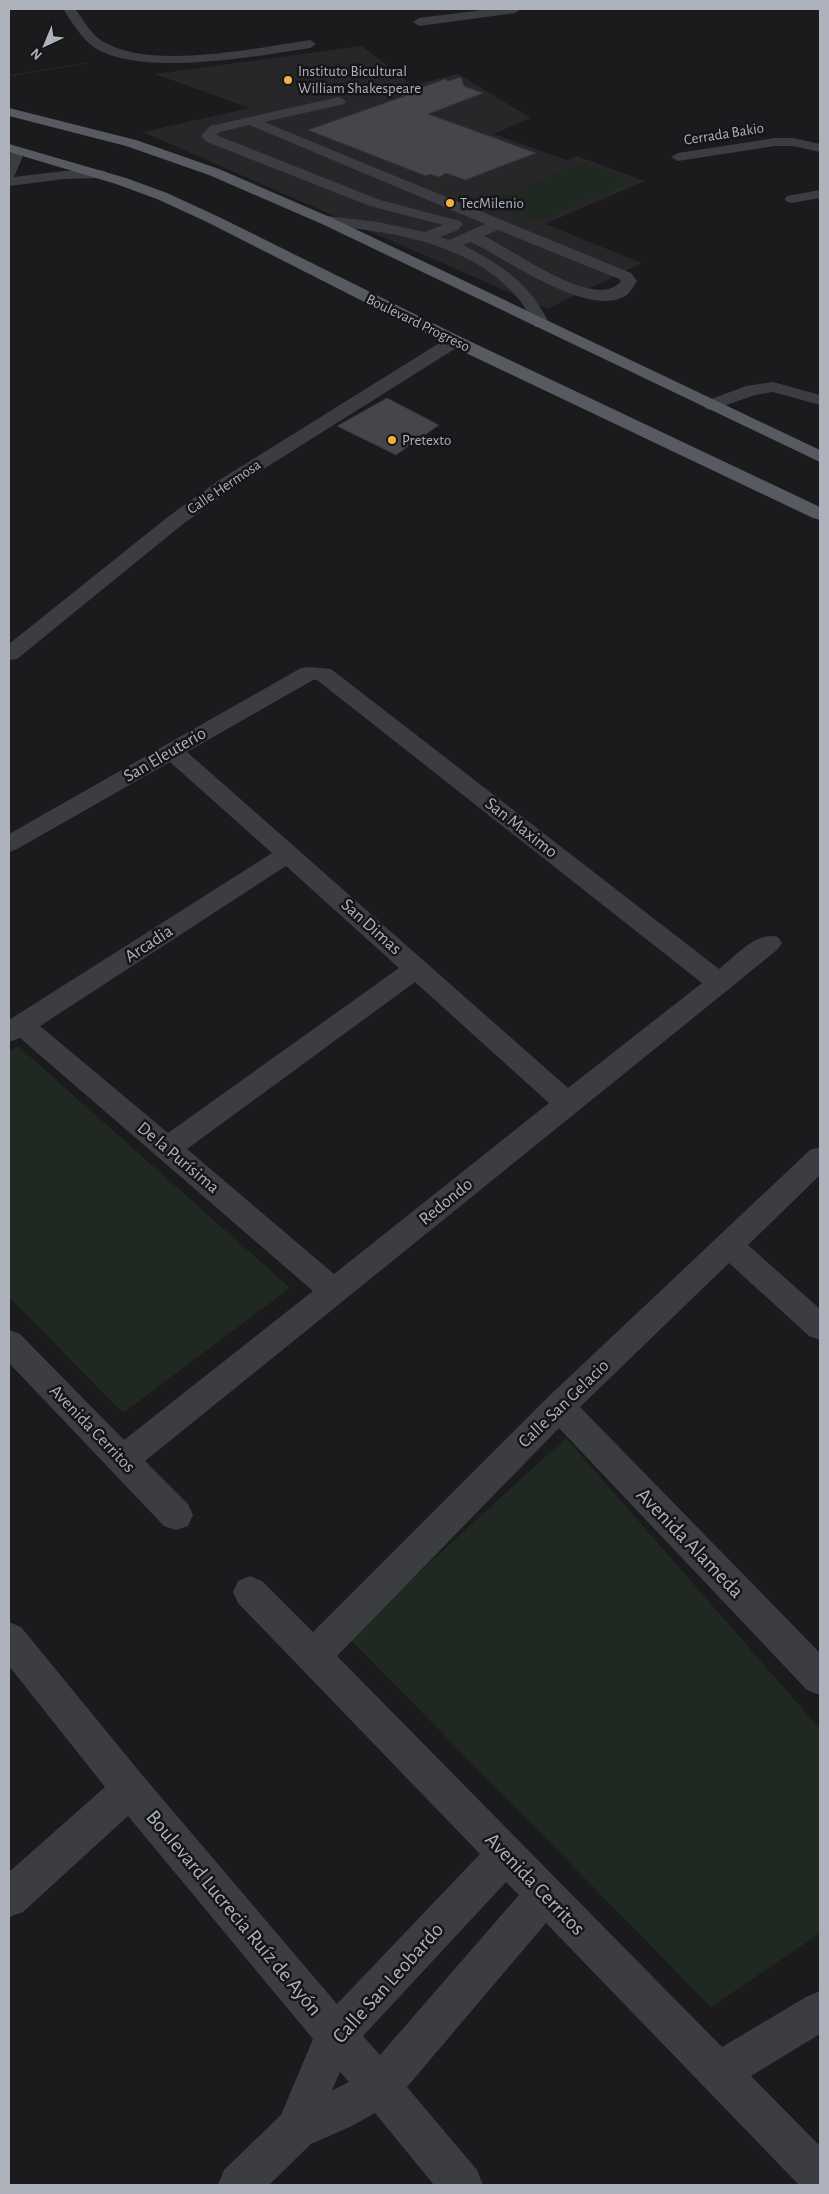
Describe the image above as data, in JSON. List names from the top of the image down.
{
  "streets": {
    "main road": ["Boulevard Progreso"],
    "street": [
      "Cerrada Bakio",
      "Calle Hermosa",
      "San Eleuterio",
      "San Maximo",
      "San Dimas",
      "Arcadia",
      "De la Purísima",
      "Redondo",
      "Calle San Gelacio",
      "Avenida Cerritos",
      "Avenida Alameda",
      "Boulevard Lucrecia Ruíz de Ayón",
      "Calle San Leobardo"
    ]
  },
  "crossings": [
    ["Boulevard Progreso", "Calle Hermosa"],
    ["San Eleuterio", "San Maximo"],
    ["San Eleuterio", "San Dimas"],
    ["San Maximo", "Redondo"],
    ["San Dimas", "Arcadia"],
    ["San Dimas", "Redondo"],
    ["Arcadia", "De la Purísima"],
    ["De la Purísima", "Redondo"],
    ["Redondo", "Avenida Cerritos"],
    ["Calle San Gelacio", "Avenida Cerritos"],
    ["Calle San Gelacio", "Avenida Alameda"],
    ["Avenida Cerritos", "Calle San Leobardo"],
    ["Boulevard Lucrecia Ruíz de Ayón", "Calle San Leobardo"]
  ],
  "places": ["Instituto Bicultural William Shakespeare", "TecMilenio", "Pretexto"],
  "north": "bottom left"
}
